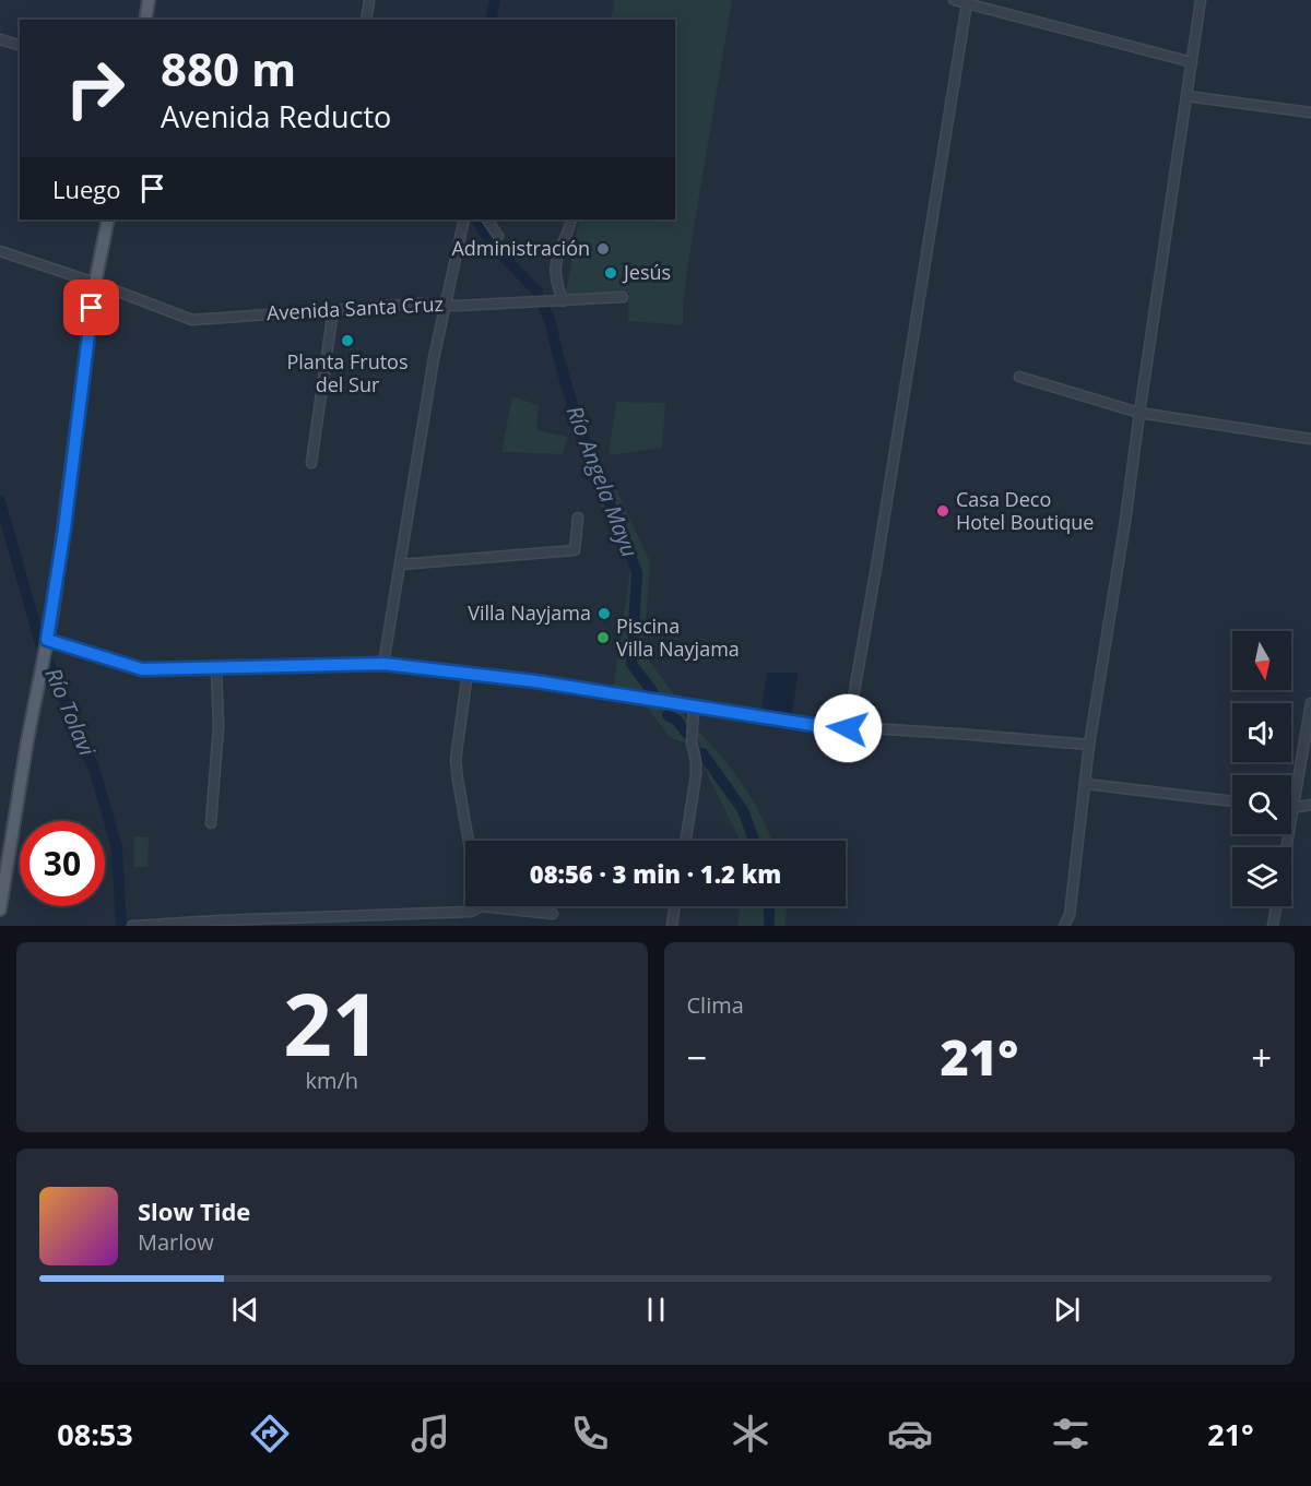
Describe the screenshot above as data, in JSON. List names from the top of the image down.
{
  "streets": {
    "street": ["Avenida Santa Cruz"]
  },
  "water": ["Río Angela Mayu", "Río Tolavi"],
  "places": [
    "Administración",
    "Jesús",
    "Planta Frutos del Sur",
    "Casa Deco Hotel Boutique",
    "Villa Nayjama",
    "Piscina Villa Nayjama"
  ],
  "north": "bottom",
  "page": {
    "turn": ["880 m", "Avenida Reducto"],
    "then": "Luego",
    "limit": "30",
    "trip": "08:56 · 3 min · 1.2 km",
    "tile": [
      ["21", "km/h"],
      "Clima"
    ],
    "heat": ["−", "21°", "+"],
    "song": ["Slow Tide", "Marlow"],
    "tabs": ["08:53", "21°"]
  }
}
